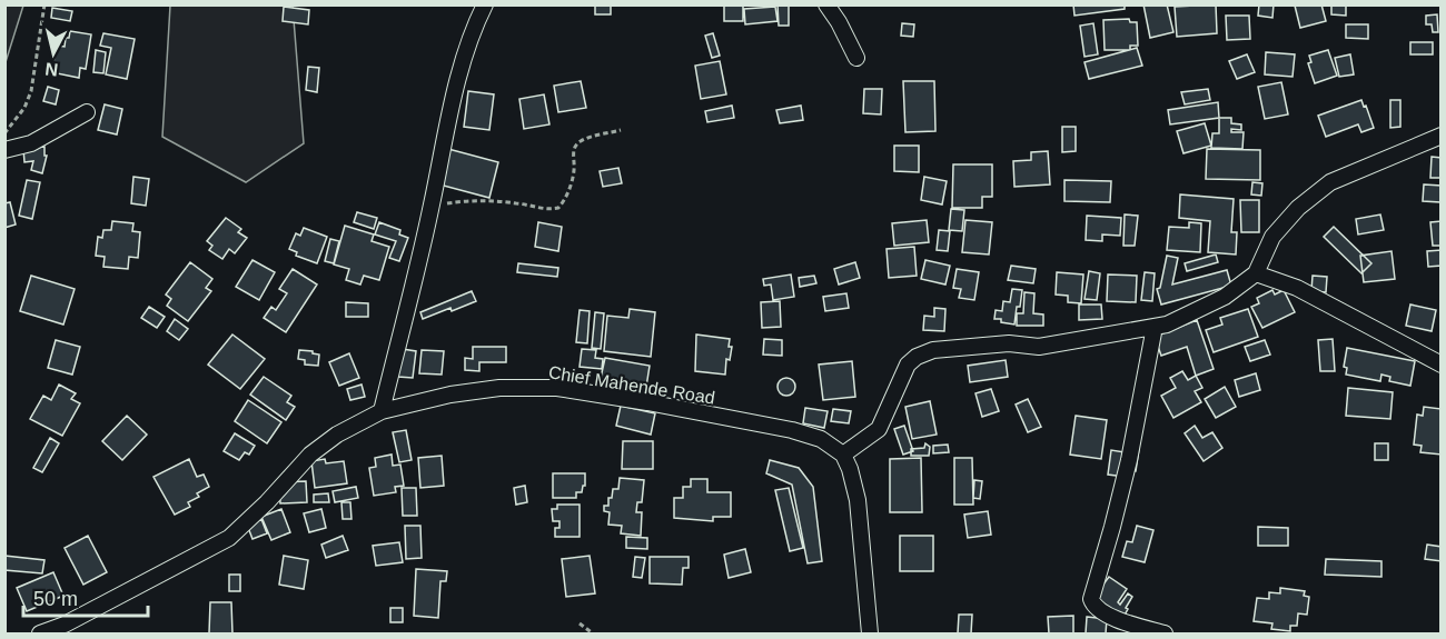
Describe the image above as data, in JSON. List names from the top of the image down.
{
  "streets": {
    "street": ["Chief Mahende Road"]
  },
  "scale_bar": "50 m",
  "north": "bottom"
}
